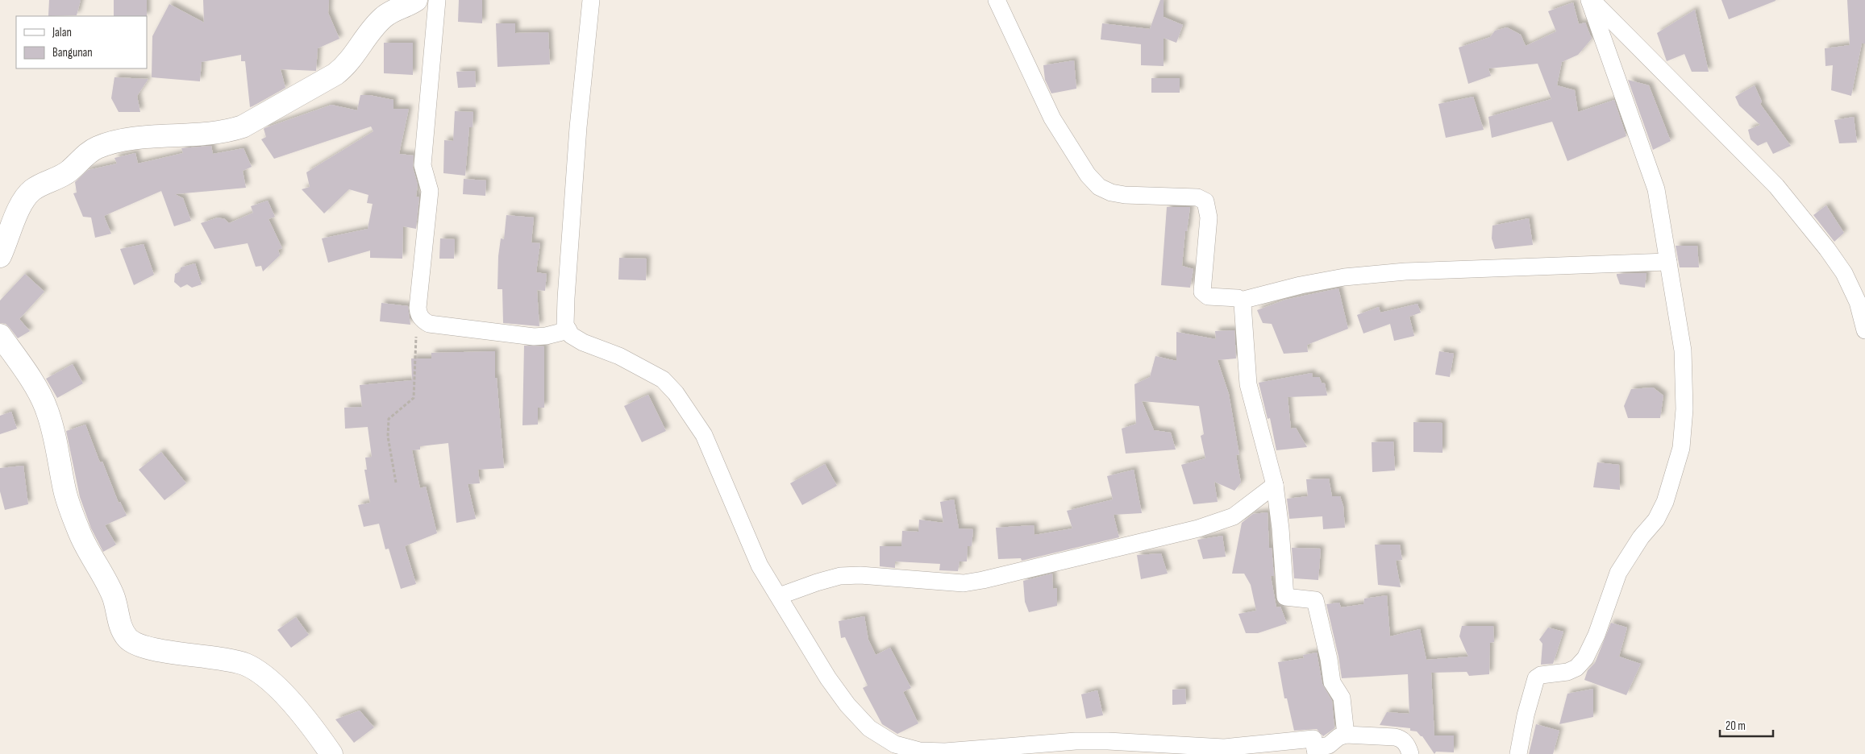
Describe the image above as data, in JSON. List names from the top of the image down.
{
  "legend": ["Jalan", "Bangunan"],
  "scale_bar": "20 m"
}
